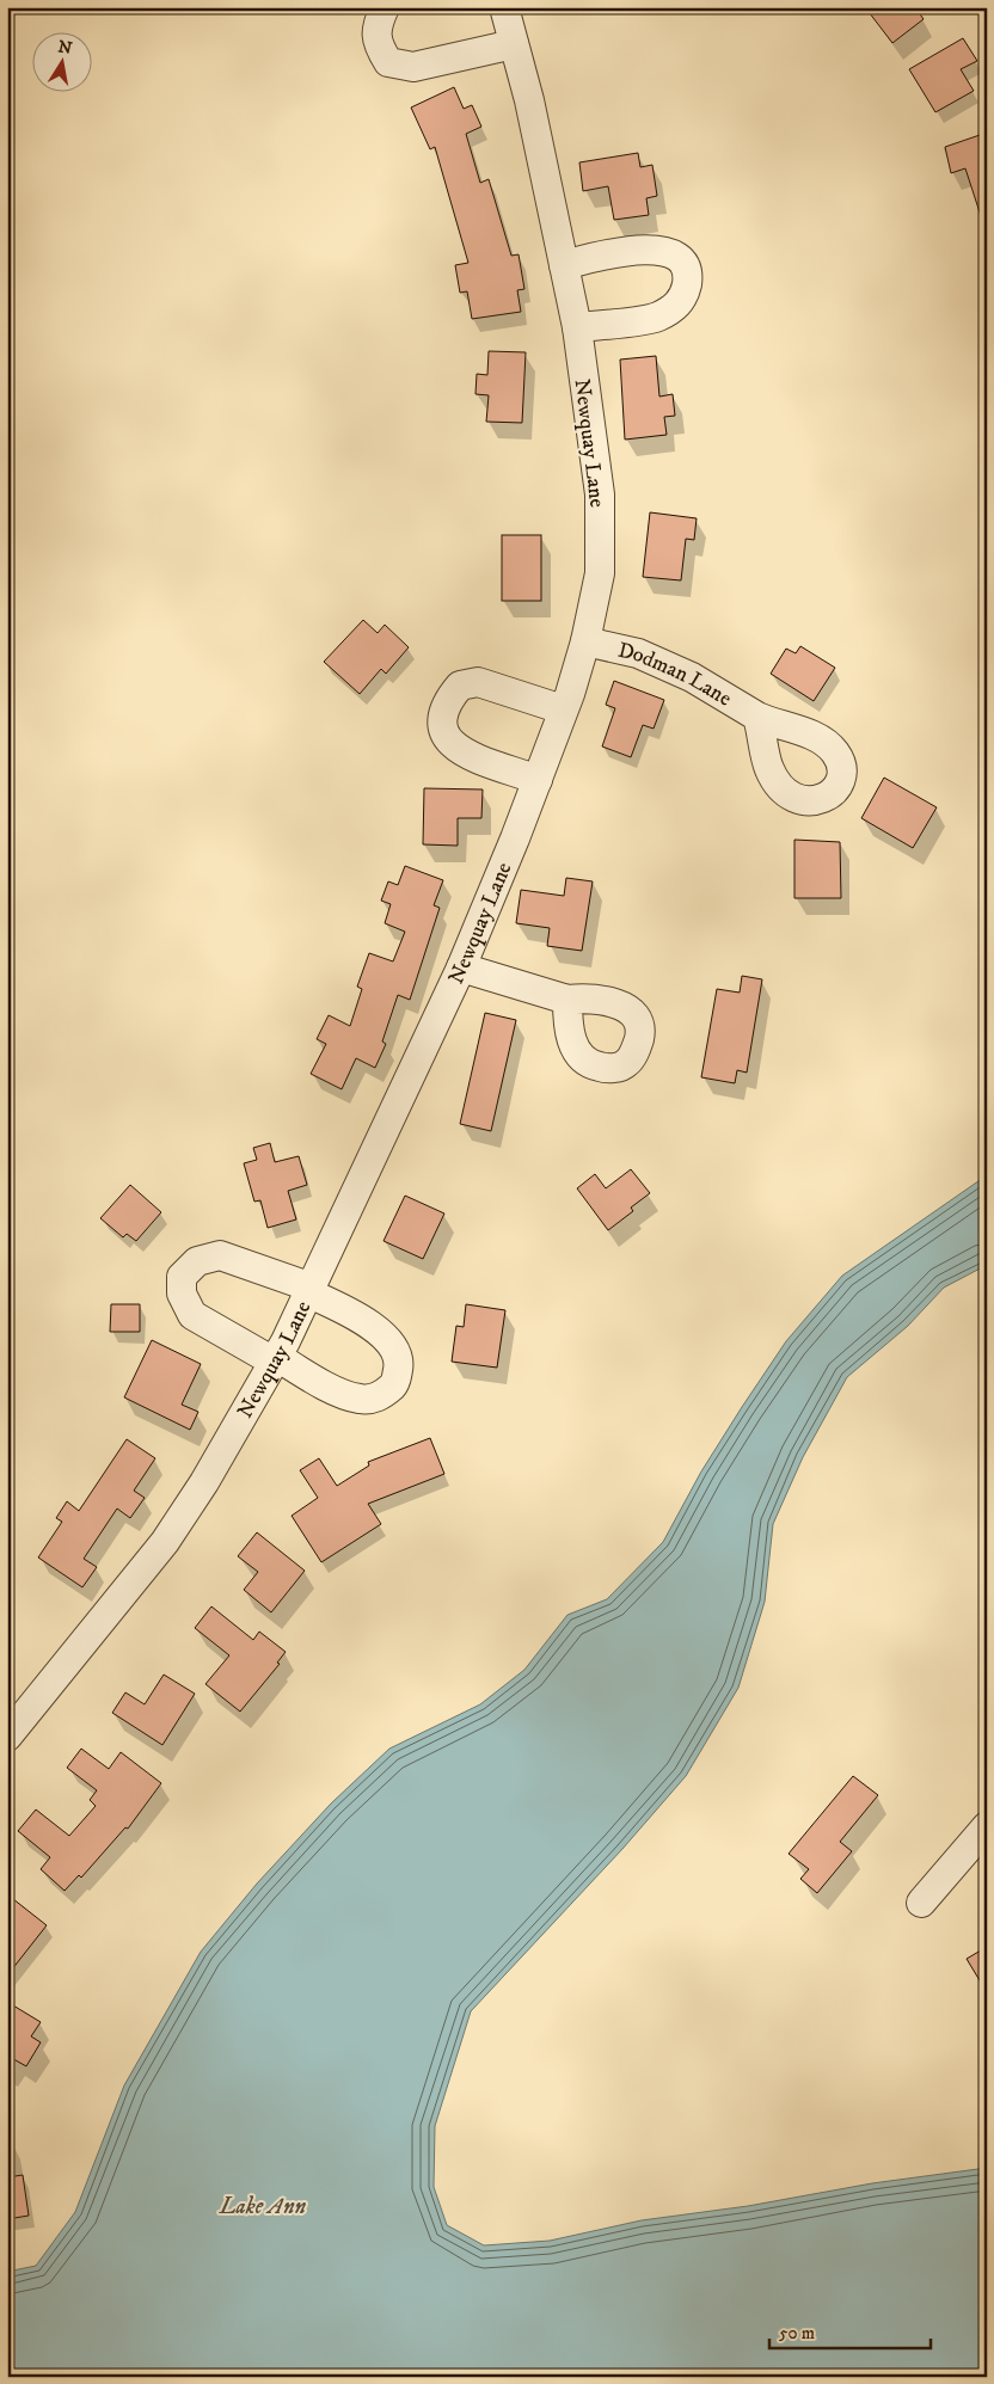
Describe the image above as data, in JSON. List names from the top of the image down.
{
  "streets": {
    "street": ["Newquay Lane", "Dodman Lane"]
  },
  "crossings": [
    ["Newquay Lane", "Dodman Lane"]
  ],
  "water": ["Lake Ann"],
  "scale_bar": "50 m",
  "north": "top"
}
